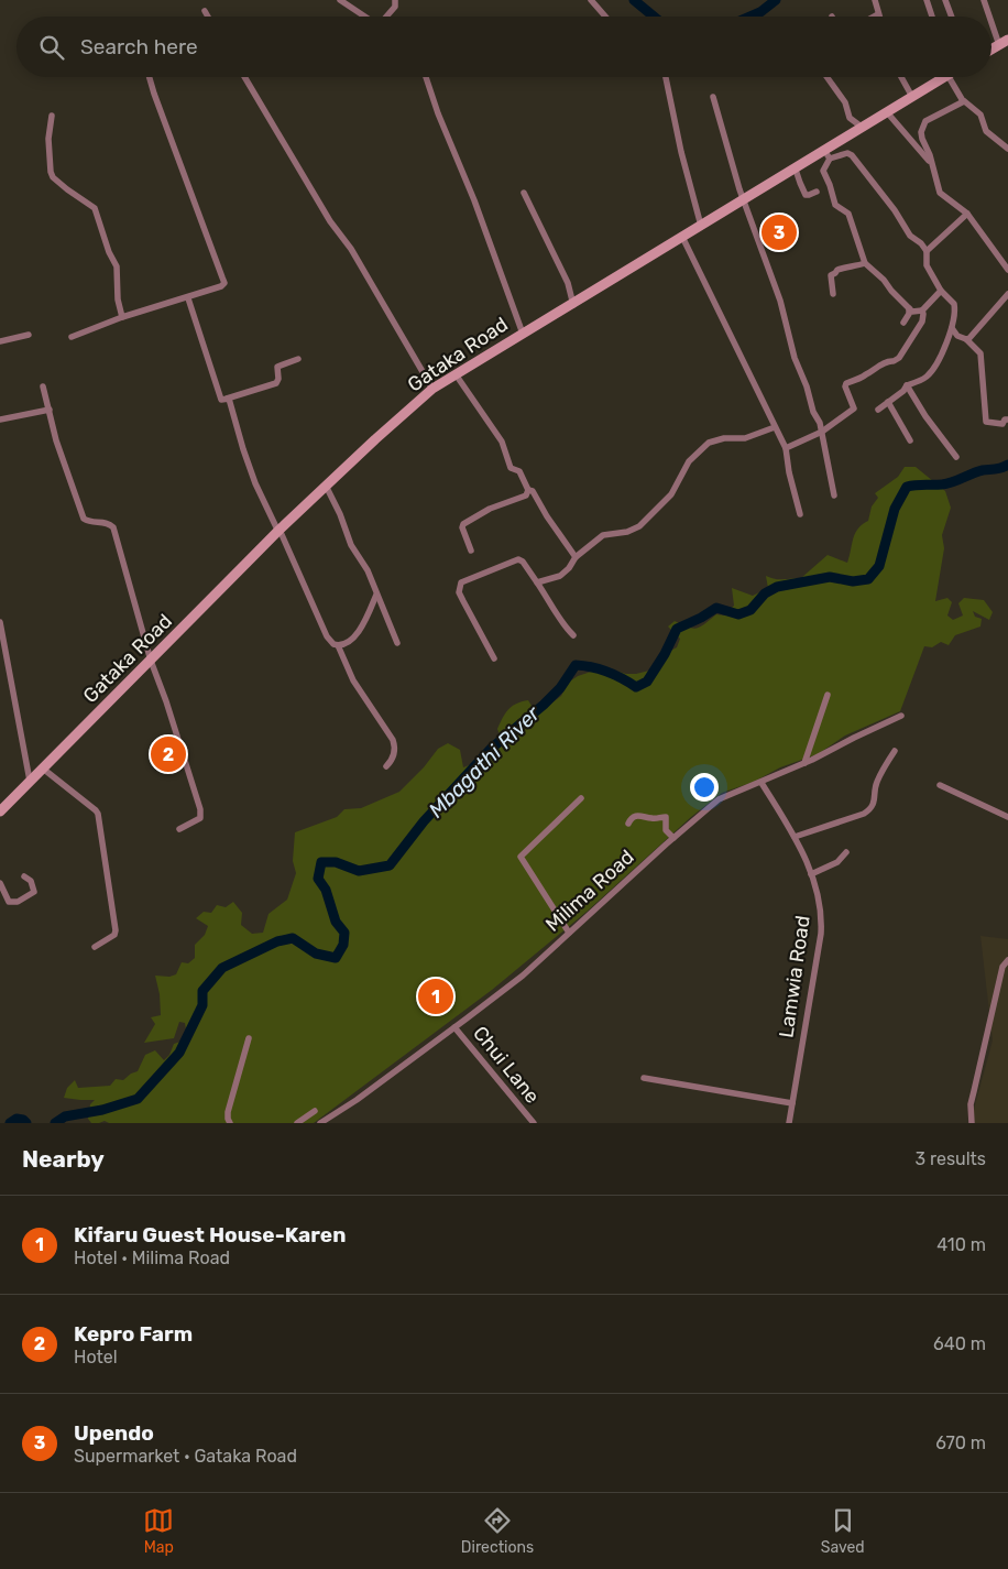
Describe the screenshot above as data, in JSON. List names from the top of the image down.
{
  "streets": {
    "street": [
      "Gataka Road",
      "Milima Road",
      "Lamwia Road",
      "Chui Lane"
    ]
  },
  "crossings": [
    ["Milima Road", "Lamwia Road"],
    ["Milima Road", "Chui Lane"]
  ],
  "water": ["Mbagathi River"],
  "page": {
    "search": "Search here",
    "pins": ["3", "2", "1"],
    "heading": ["Nearby", "3 results"],
    "list": [
      {
        "mark": "1",
        "name": "Kifaru Guest House-Karen",
        "note": "Hotel · Milima Road",
        "value": "410 m"
      },
      {
        "mark": "2",
        "name": "Kepro Farm",
        "note": "Hotel",
        "value": "640 m"
      },
      {
        "mark": "3",
        "name": "Upendo",
        "note": "Supermarket · Gataka Road",
        "value": "670 m"
      }
    ],
    "nav": ["Map", "Directions", "Saved"]
  }
}
